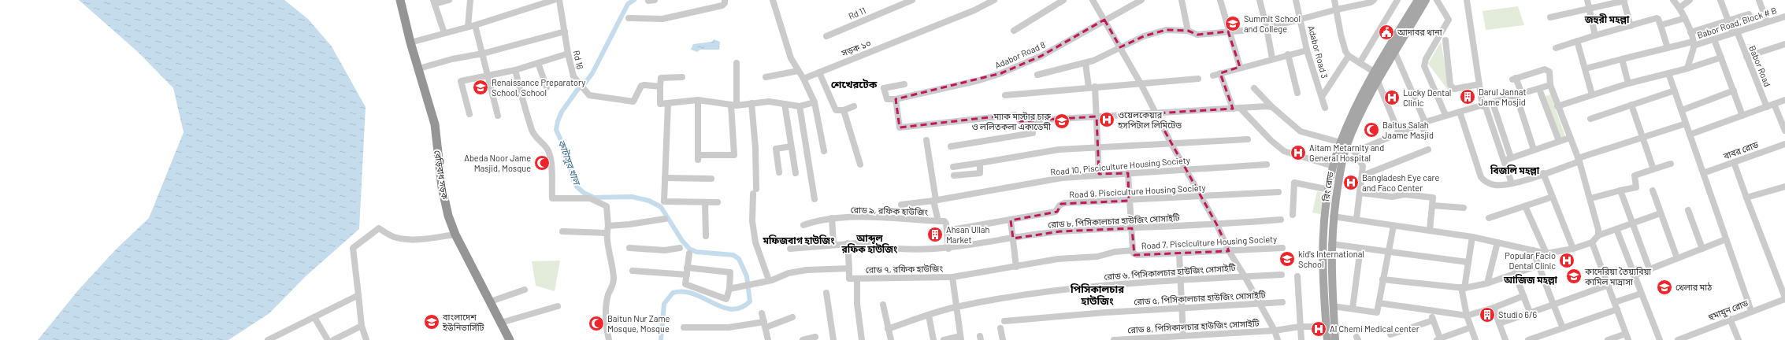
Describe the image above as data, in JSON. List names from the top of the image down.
{
  "streets": {
    "highway": ["বেড়িবাধ সড়ক"],
    "main road": ["রিং রোড"],
    "street": [
      "Rd 11",
      "Babor Road, Block # B",
      "সড়ক ১০",
      "Adabor Road 3",
      "Adabor Road 8",
      "Rd 16",
      "Babor Road",
      "বাবর রোড",
      "Road 10, Pisciculture Housing Society",
      "Road 9, Pisciculture Housing Society",
      "রোড ৯, রফিক হাউজিং",
      "রোড ৮, পিসিকালচার হাউজিং সোসাইটি",
      "Road 7, Pisciculture Housing Society",
      "রোড ৭, রফিক হাউজিং",
      "রোড ৬, পিসিকালচার হাউজিং সোসাইটি",
      "রোড ৫, পিসিকালচার হাউজিং সোসাইটি",
      "হুমায়ুন রোড",
      "রোড ৪, পিসিকালচার হাউজিং সোসাইটি"
    ]
  },
  "crossings": [
    ["Babor Road, Block # B", "Babor Road"],
    ["রিং রোড", "রোড ৪, পিসিকালচার হাউজিং সোসাইটি"],
    ["Road 7, Pisciculture Housing Society", "রোড ৭, রফিক হাউজিং"]
  ],
  "districts": [
    "জহুরী মহল্লা",
    "শেখেরটেক",
    "বিজলি মহল্লা",
    "আব্দুল রফিক হাউজিং",
    "মফিজবাগ হাউজিং",
    "আজিজ মহল্লা",
    "পিসিকালচার হাউজিং"
  ],
  "water": ["কাটাসুর খাল"],
  "places": {
    "school or university": [
      "Summit School and College",
      "Renaissance Preparatory School, School",
      "ম্যাক মাস্টার চারু ও ললিতকলা একাডেমী",
      "kid's International School",
      "কাদেরিয়া তৈয়্যবিয়া কামিল মাদ্রাসা",
      "খেলার মাঠ",
      "বাংলাদেশ ইউনিভার্সিটি"
    ],
    "public building": ["আদাবর থানা"],
    "building": ["Darul Jannat Jame Mosjid", "Ahsan Ullah Market", "Studio 6/6"],
    "hospital": [
      "Lucky Dental Clinic",
      "ওয়েলকেয়ার হসপিটাল লিমিটেড",
      "Aitam Metarnity and General Hospital",
      "Bangladesh Eye care and Faco Center",
      "Popular Facio Dental Clinic",
      "Al Chemi Medical center"
    ],
    "mosque": ["Baitus Salah Jaame Masjid", "Abeda Noor Jame Masjid, Mosque", "Baitun Nur Zame Mosque, Mosque"]
  }
}
